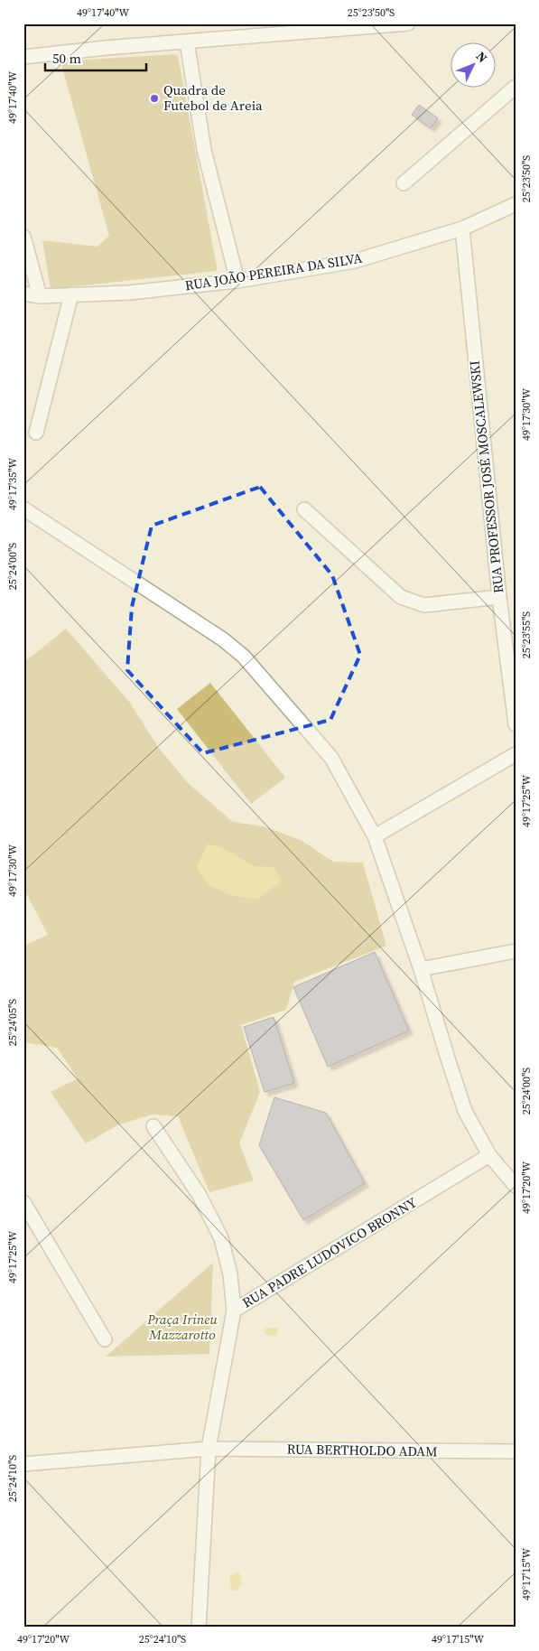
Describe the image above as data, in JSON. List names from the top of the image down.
{
  "streets": {
    "street": [
      "RUA JOÃO PEREIRA DA SILVA",
      "RUA PROFESSOR JOSÉ MOSCALEWSKI",
      "RUA PADRE LUDOVICO BRONNY",
      "RUA BERTHOLDO ADAM"
    ]
  },
  "crossings": [
    ["RUA JOÃO PEREIRA DA SILVA", "RUA PROFESSOR JOSÉ MOSCALEWSKI"],
    ["RUA PADRE LUDOVICO BRONNY", "RUA BERTHOLDO ADAM"]
  ],
  "parks": ["Praça Irineu Mazzarotto"],
  "places": ["Quadra de Futebol de Areia"],
  "scale_bar": "50 m",
  "north": "top right",
  "coordinates": [
    "49°17'40\"W",
    "25°23'50\"S",
    "49°17'30\"W",
    "49°17'35\"W",
    "25°24'00\"S",
    "25°23'55\"S",
    "49°17'25\"W",
    "25°24'05\"S",
    "49°17'20\"W",
    "25°24'10\"S",
    "49°17'15\"W"
  ]
}
